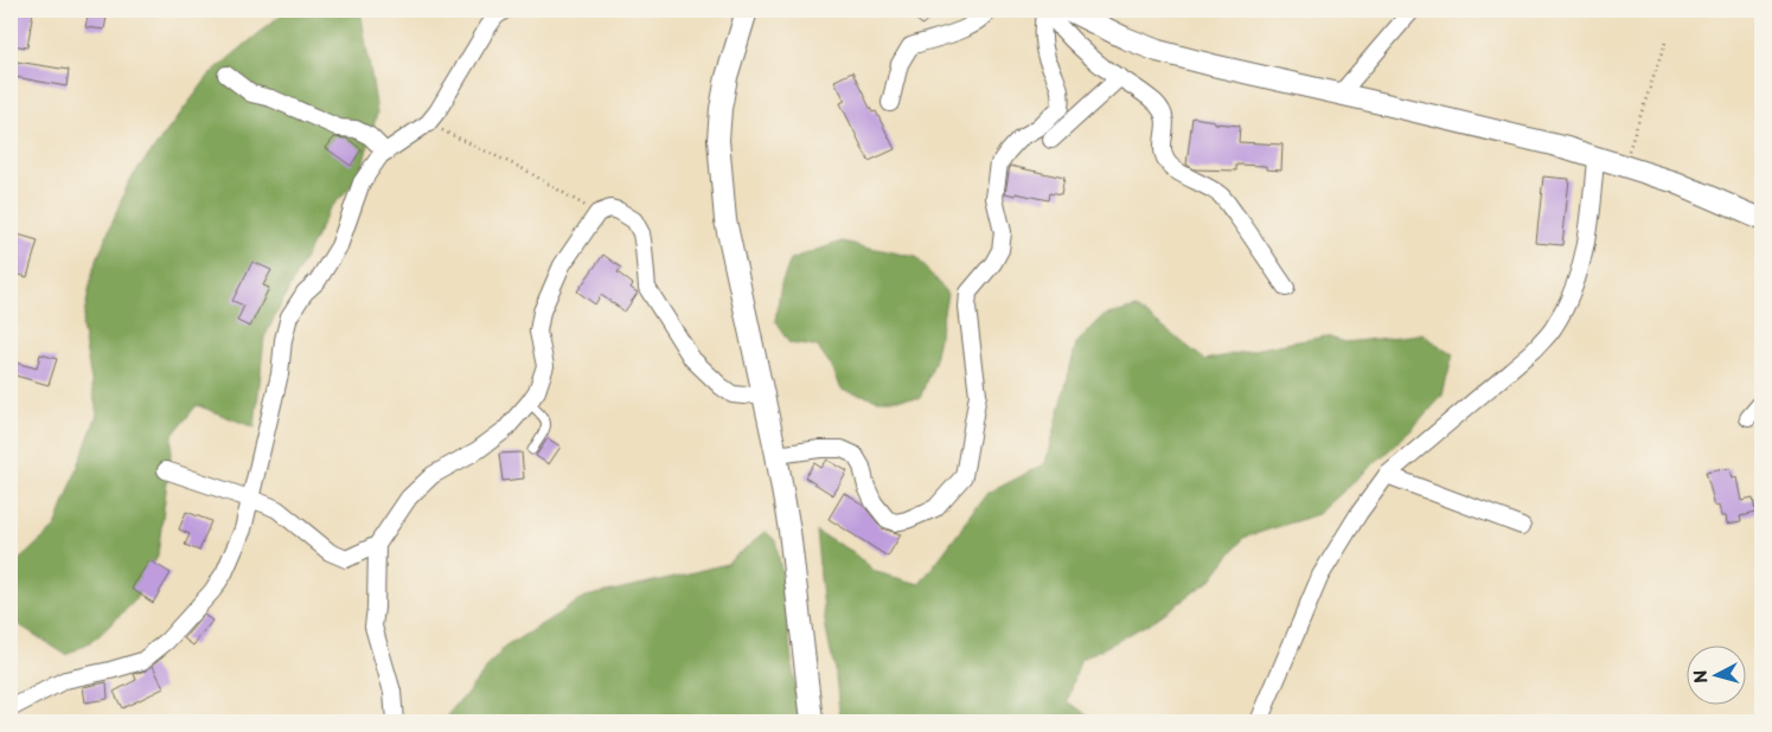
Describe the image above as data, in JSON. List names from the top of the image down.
{
  "north": "left"
}
